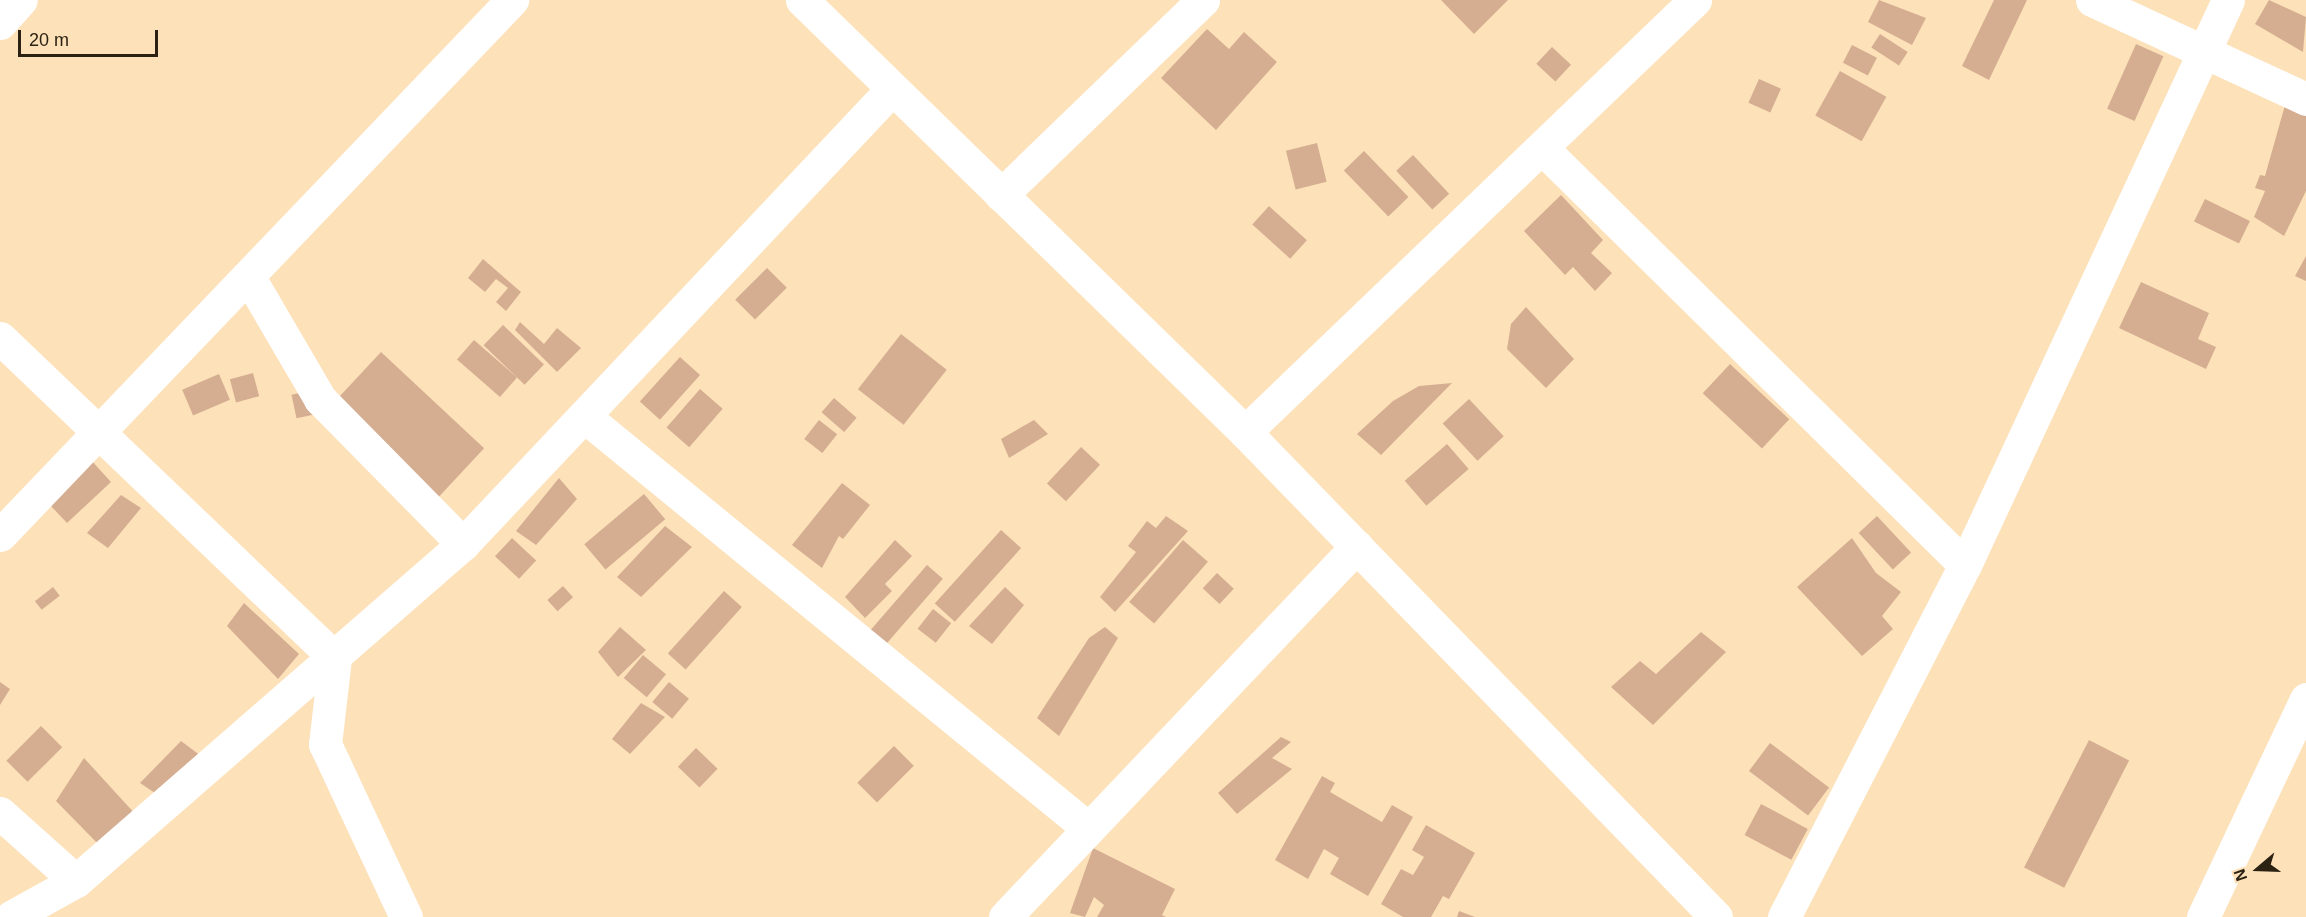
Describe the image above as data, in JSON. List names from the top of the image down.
{
  "scale_bar": "20 m",
  "north": "left"
}
